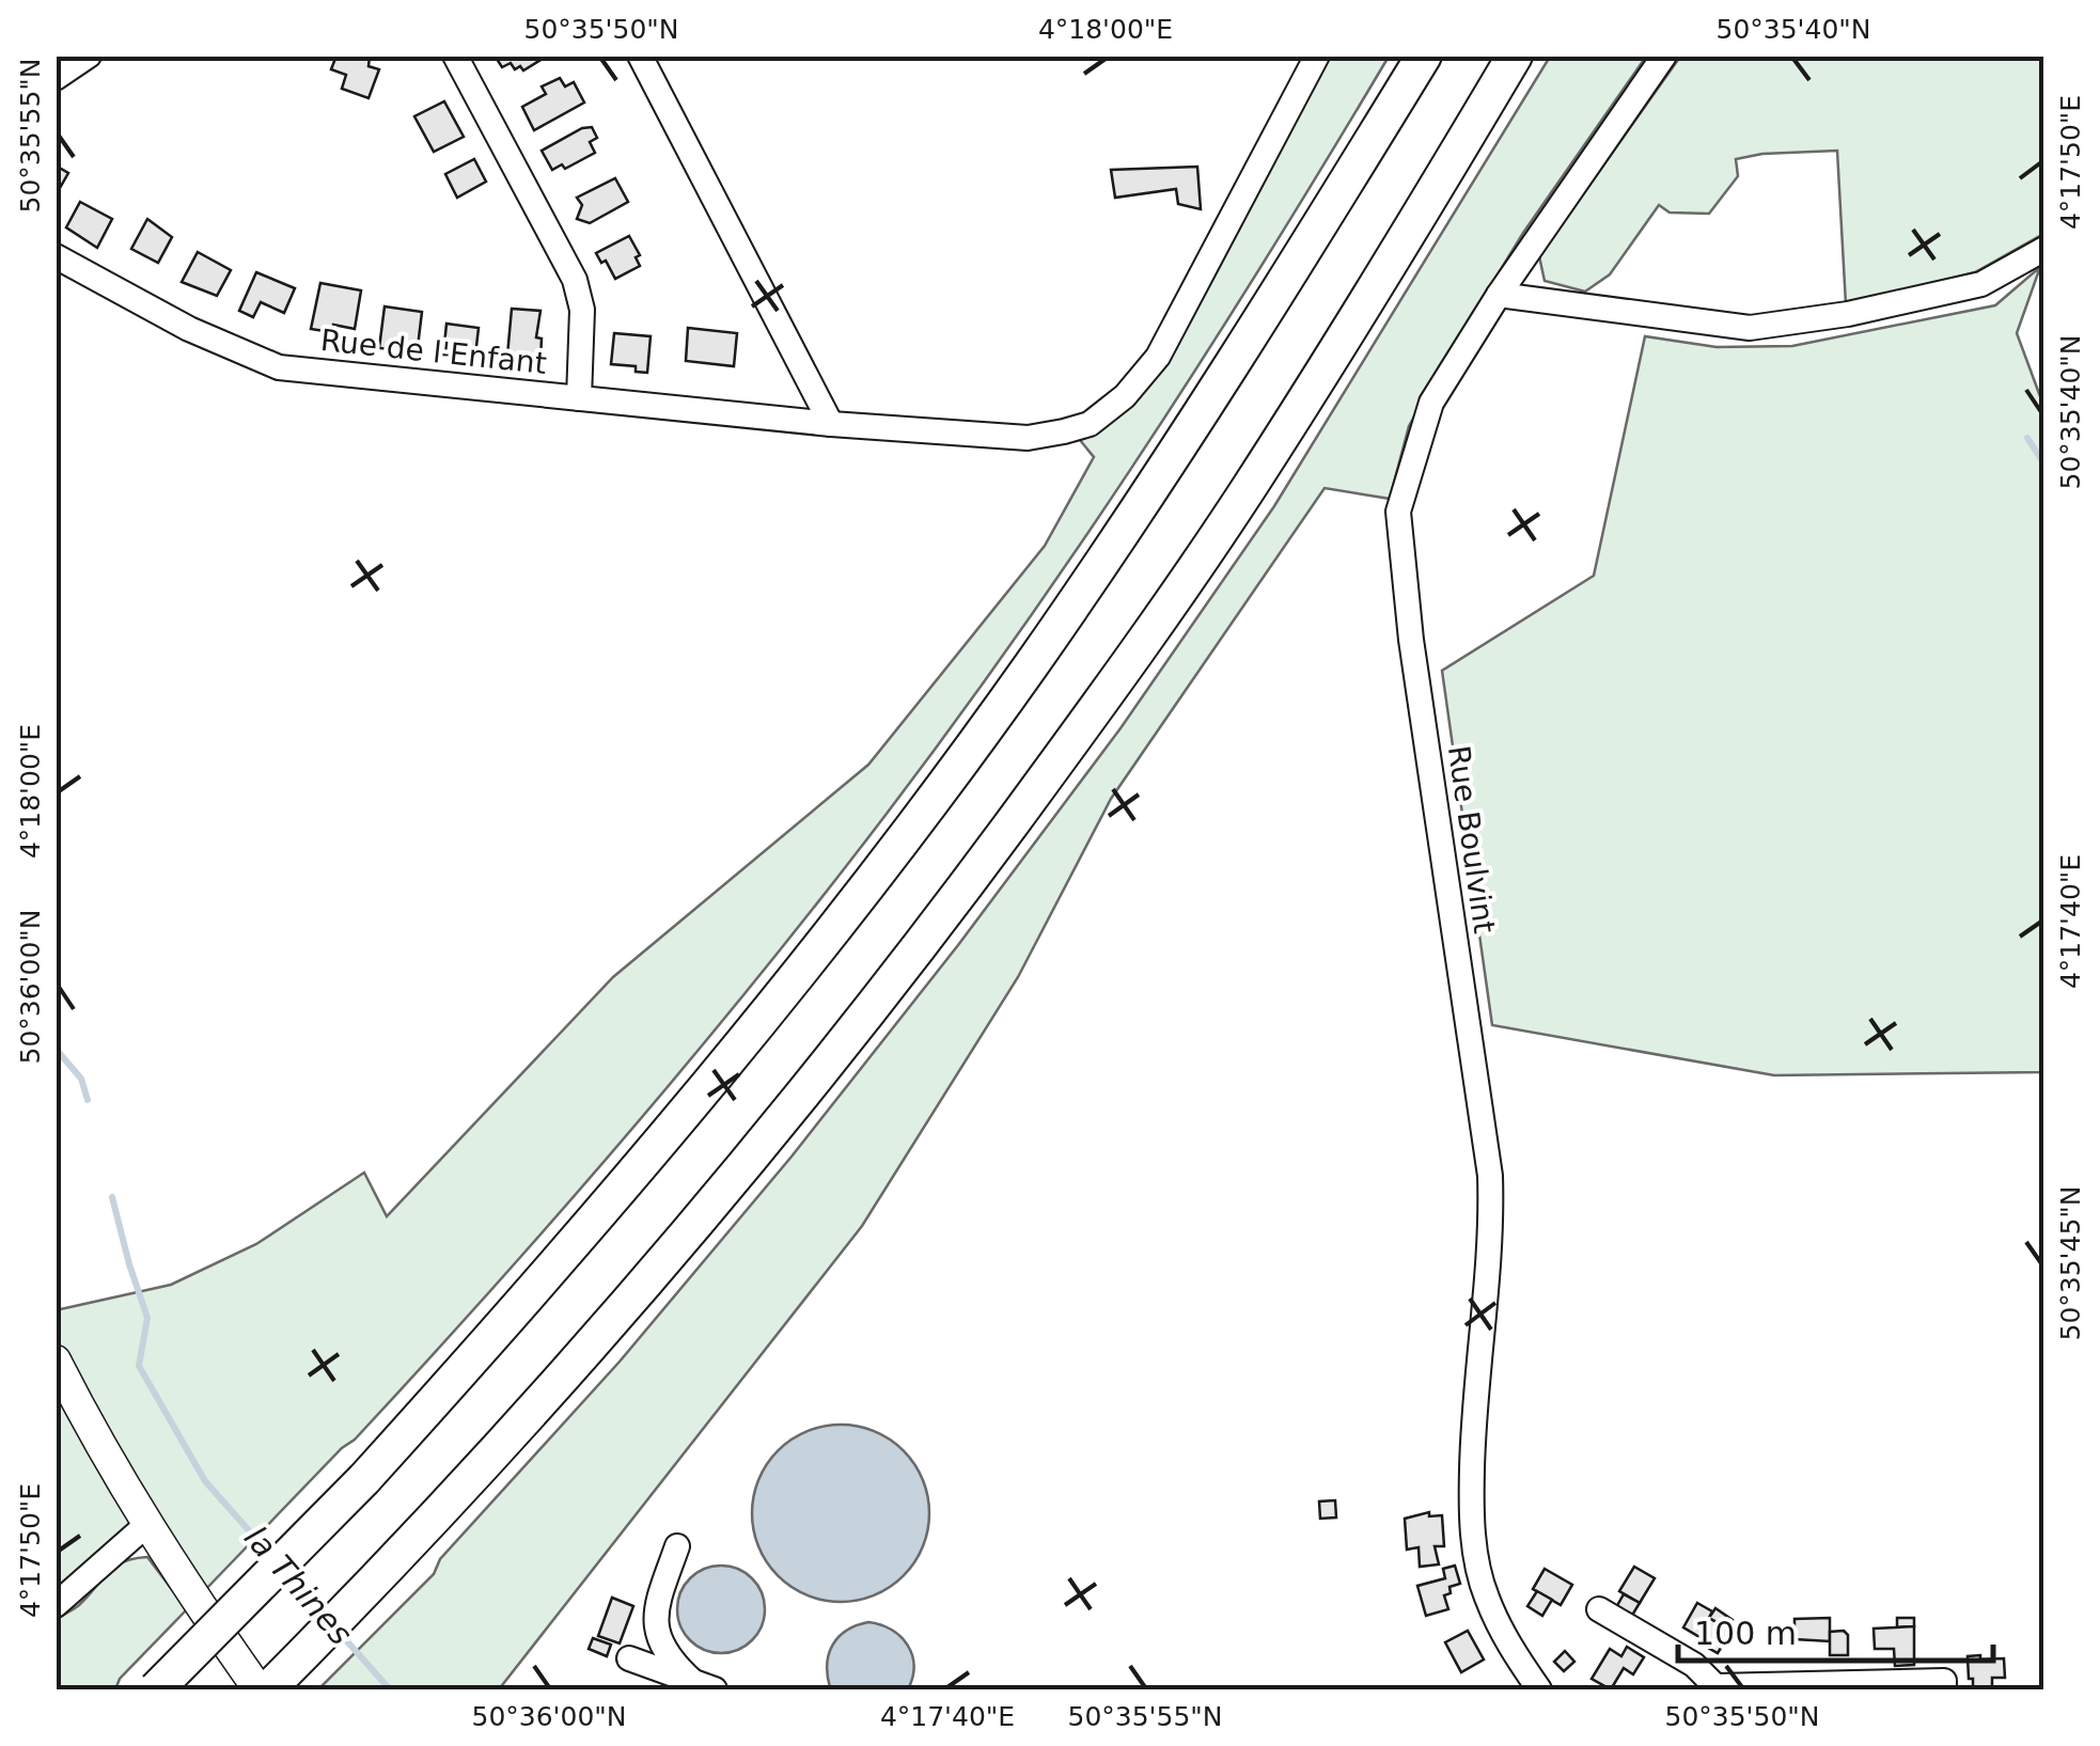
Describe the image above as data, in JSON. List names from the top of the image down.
{
  "streets": {
    "street": ["Rue de l'Enfant", "Rue Boulvint"]
  },
  "water": ["la Thines"],
  "scale_bar": "100 m",
  "coordinates": [
    "50°35'50\"N",
    "4°18'00\"E",
    "50°35'40\"N",
    "50°35'55\"N",
    "4°17'50\"E",
    "4°17'40\"E",
    "50°36'00\"N",
    "50°35'45\"N"
  ]
}
